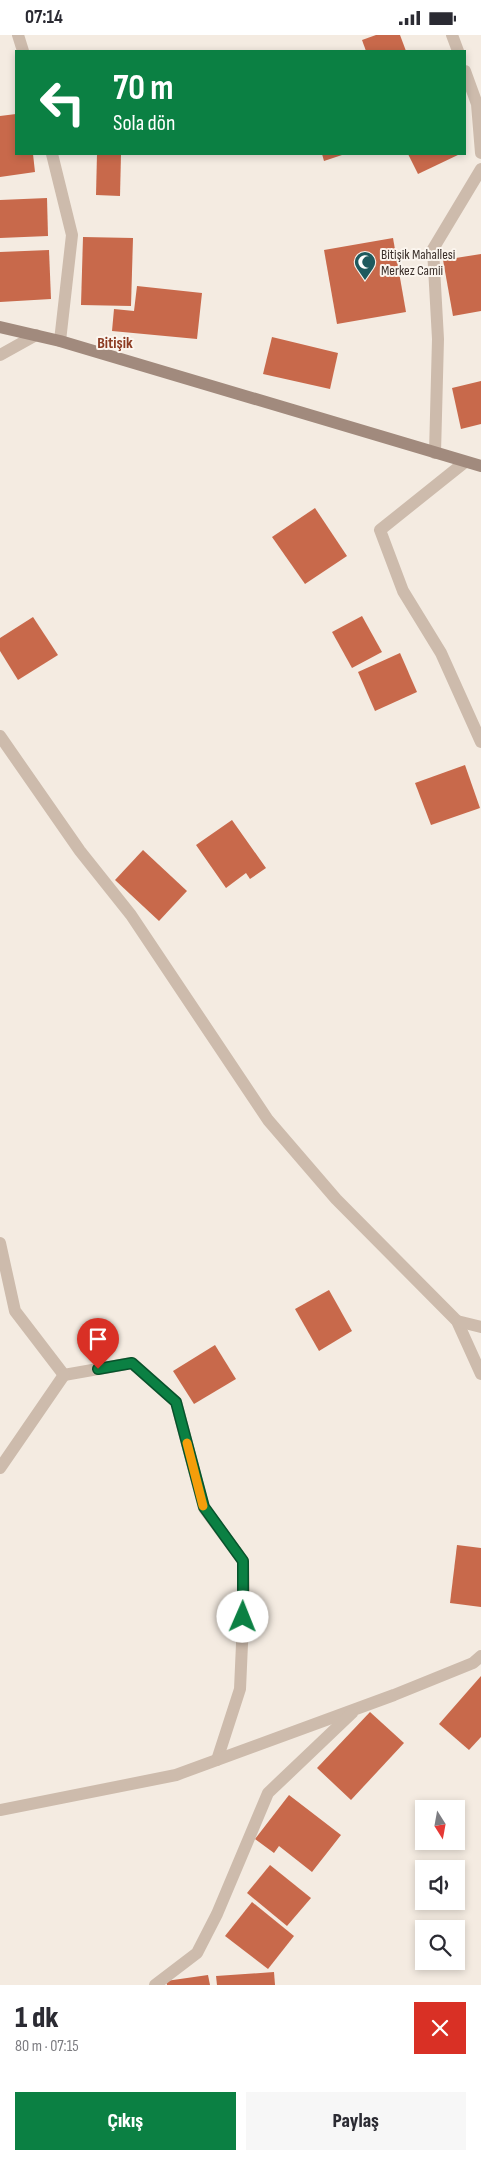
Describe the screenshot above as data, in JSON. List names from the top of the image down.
{
  "districts": ["Bitişik"],
  "places": {
    "mosque": ["Bitişik Mahallesi Merkez Camii"]
  },
  "north": "bottom",
  "page": {
    "status": "07:14",
    "turn": ["70 m", "Sola dön"],
    "heading": ["1 dk", "80 m · 07:15"],
    "buttons": ["Çıkış", "Paylaş"]
  }
}
